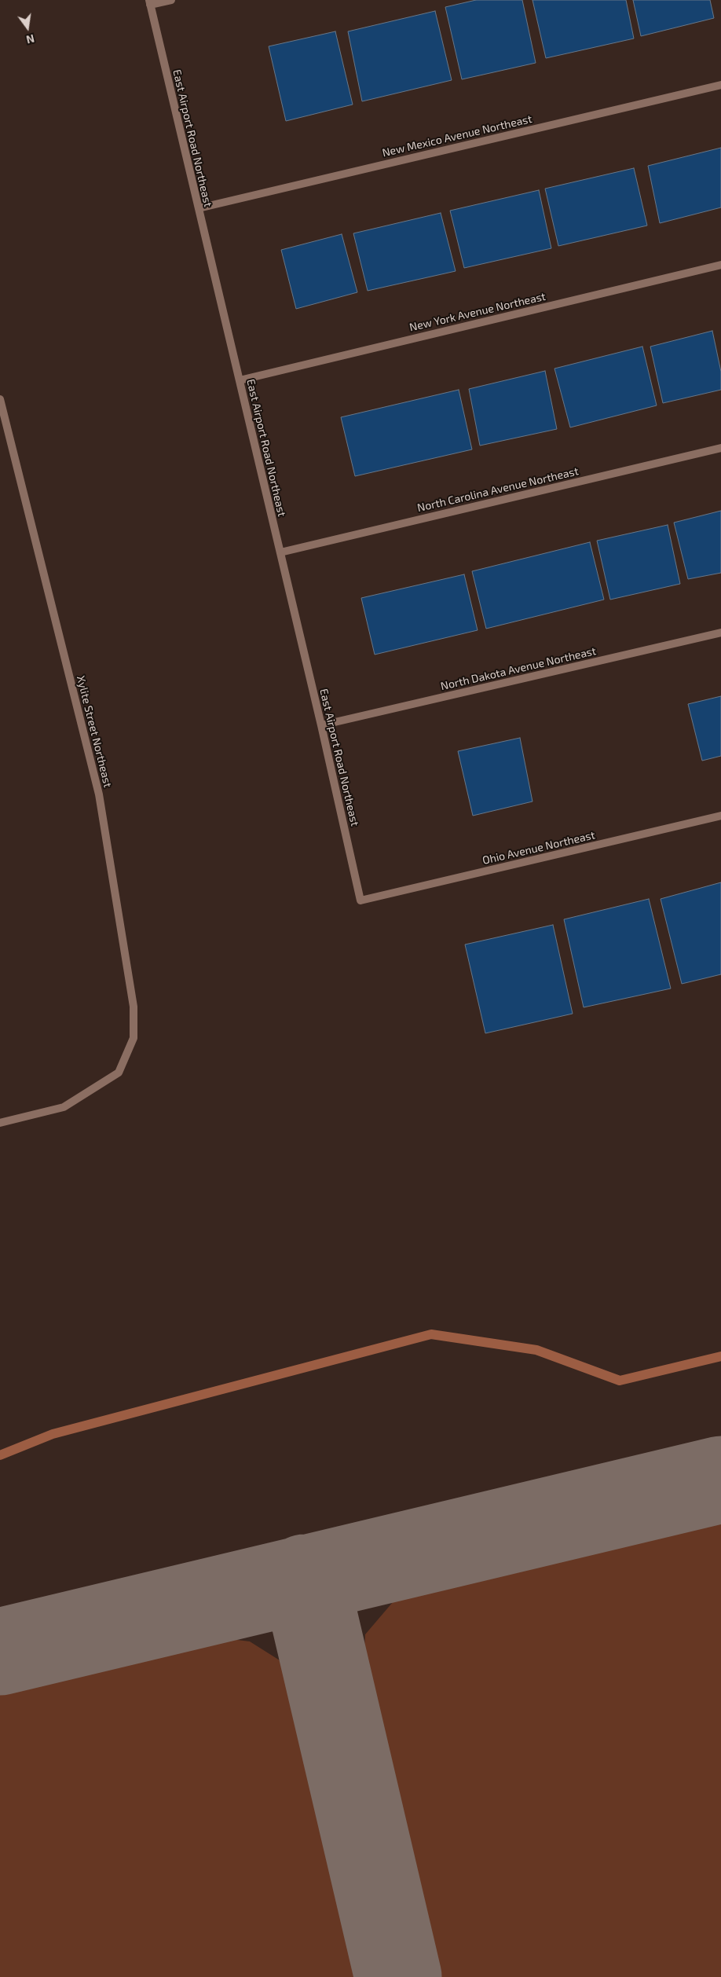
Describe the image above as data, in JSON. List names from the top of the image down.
{
  "streets": {
    "street": [
      "New Mexico Avenue Northeast",
      "East Airport Road Northeast",
      "New York Avenue Northeast",
      "North Carolina Avenue Northeast",
      "North Dakota Avenue Northeast",
      "Xylite Street Northeast",
      "Ohio Avenue Northeast"
    ]
  },
  "crossings": [
    ["New Mexico Avenue Northeast", "East Airport Road Northeast"],
    ["East Airport Road Northeast", "New York Avenue Northeast"],
    ["East Airport Road Northeast", "North Carolina Avenue Northeast"],
    ["East Airport Road Northeast", "North Dakota Avenue Northeast"],
    ["East Airport Road Northeast", "Ohio Avenue Northeast"]
  ],
  "north": "bottom"
}
